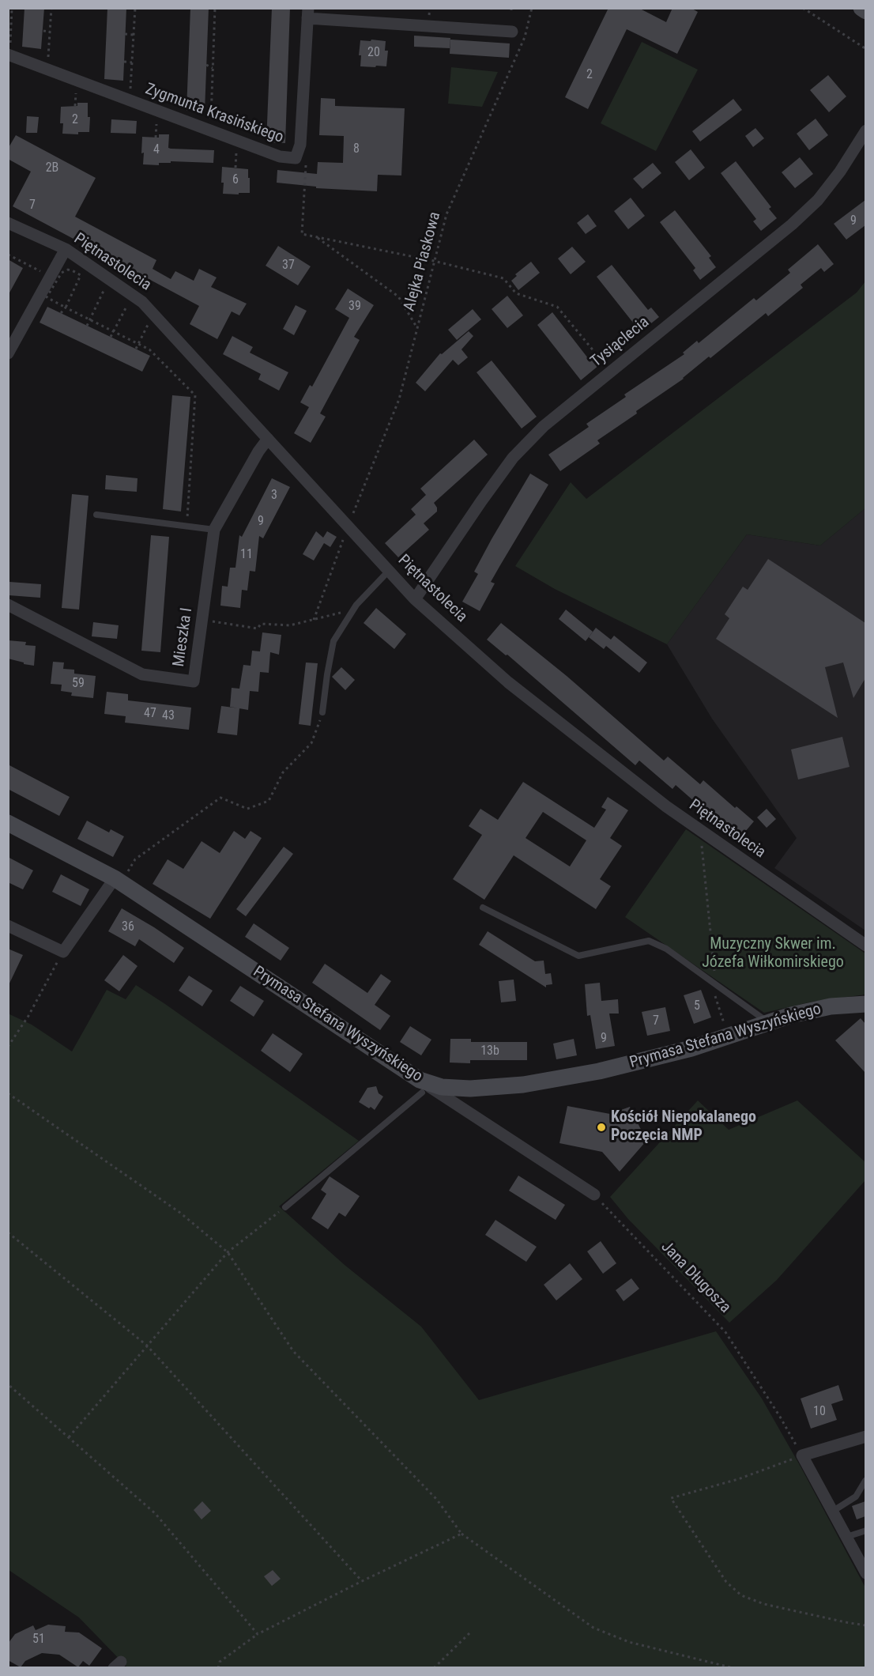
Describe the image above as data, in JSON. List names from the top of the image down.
{
  "streets": {
    "street": [
      "Zygmunta Krasińskiego",
      "Piętnastolecia",
      "Tysiąclecia",
      "Mieszka I",
      "Prymasa Stefana Wyszyńskiego"
    ],
    "path": ["Alejka Piaskowa", "Jana Długosza"]
  },
  "crossings": [
    ["Alejka Piaskowa", "Piętnastolecia"],
    ["Piętnastolecia", "Tysiąclecia"],
    ["Piętnastolecia", "Mieszka I"]
  ],
  "parks": ["Muzyczny Skwer im. Józefa Wiłkomirskiego"],
  "places": ["Kościół Niepokalanego Poczęcia NMP"],
  "house_numbers": [
    "20",
    "2",
    "2",
    "8",
    "4",
    "2B",
    "6",
    "7",
    "9",
    "37",
    "39",
    "3",
    "9",
    "11",
    "59",
    "47",
    "43",
    "36",
    "5",
    "7",
    "9",
    "13b",
    "10",
    "51"
  ]
}
